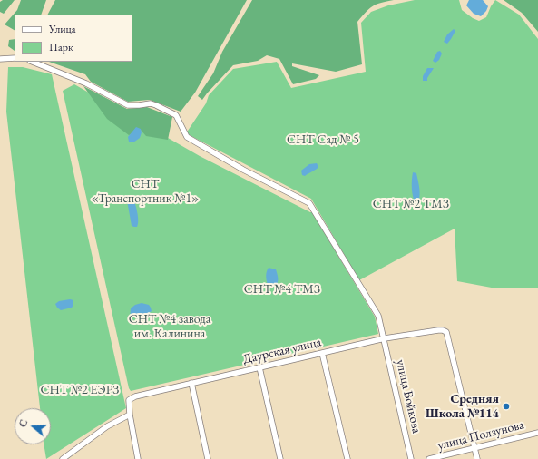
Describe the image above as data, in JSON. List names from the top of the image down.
{
  "streets": {
    "street": ["Даурская улица", "улица Войкова", "улица Ползунова"]
  },
  "crossings": [
    ["Даурская улица", "улица Войкова"],
    ["Даурская улица", "улица Ползунова"]
  ],
  "parks": [
    "СНТ Сад № 5",
    "СНТ «Транспортник №1»",
    "СНТ №2 ТМЗ",
    "СНТ №4 ТМЗ",
    "СНТ №4 завода им. Калинина",
    "СНТ №2 ЕЭРЗ"
  ],
  "places": ["Средняя Школа №114"],
  "legend": ["Улица", "Парк"],
  "north": "left"
}
